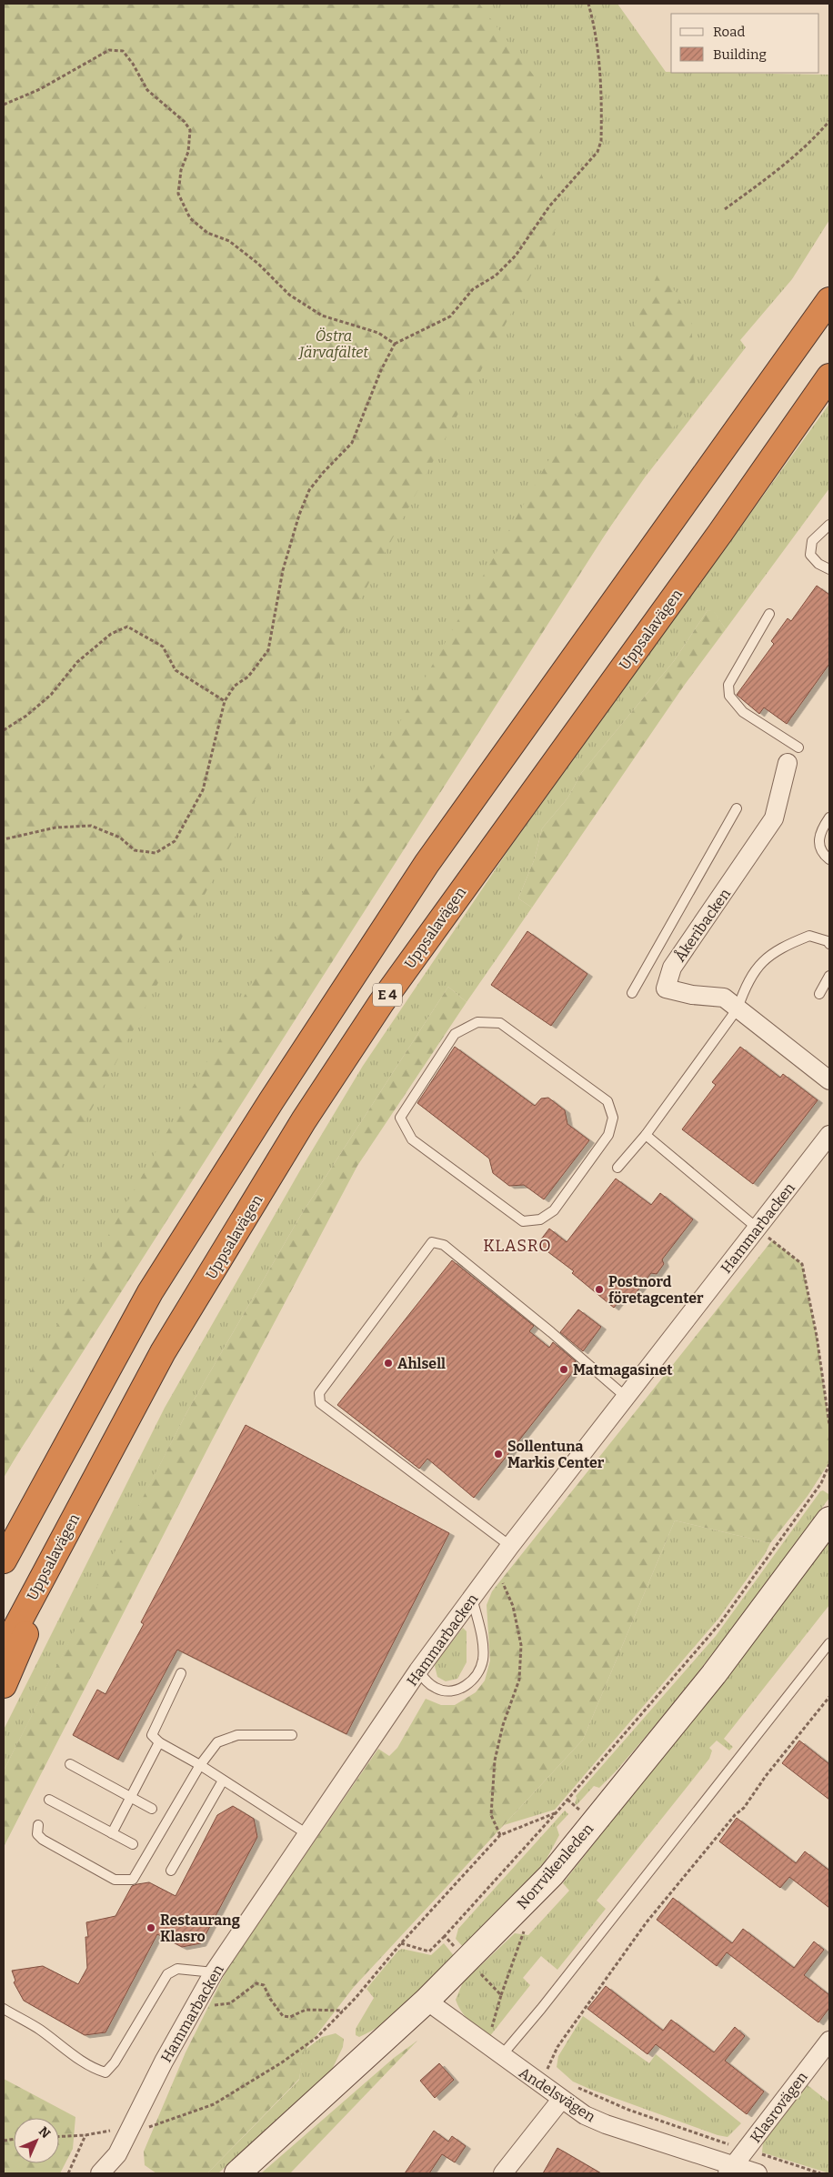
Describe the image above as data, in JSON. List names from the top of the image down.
{
  "streets": {
    "highway": ["Uppsalavägen", "E 4"],
    "main road": ["Norrvikenleden"],
    "street": [
      "Åkeribacken",
      "Hammarbacken",
      "Andelsvägen",
      "Klasrovägen"
    ]
  },
  "crossings": [
    ["Norrvikenleden", "Andelsvägen"],
    ["Andelsvägen", "Klasrovägen"]
  ],
  "districts": ["KLASRO"],
  "parks": ["Östra Järvafältet"],
  "places": [
    "Postnord företagcenter",
    "Ahlsell",
    "Matmagasinet",
    "Sollentuna Markis Center",
    "Restaurang Klasro"
  ],
  "legend": ["Road", "Building"],
  "north": "top right"
}
